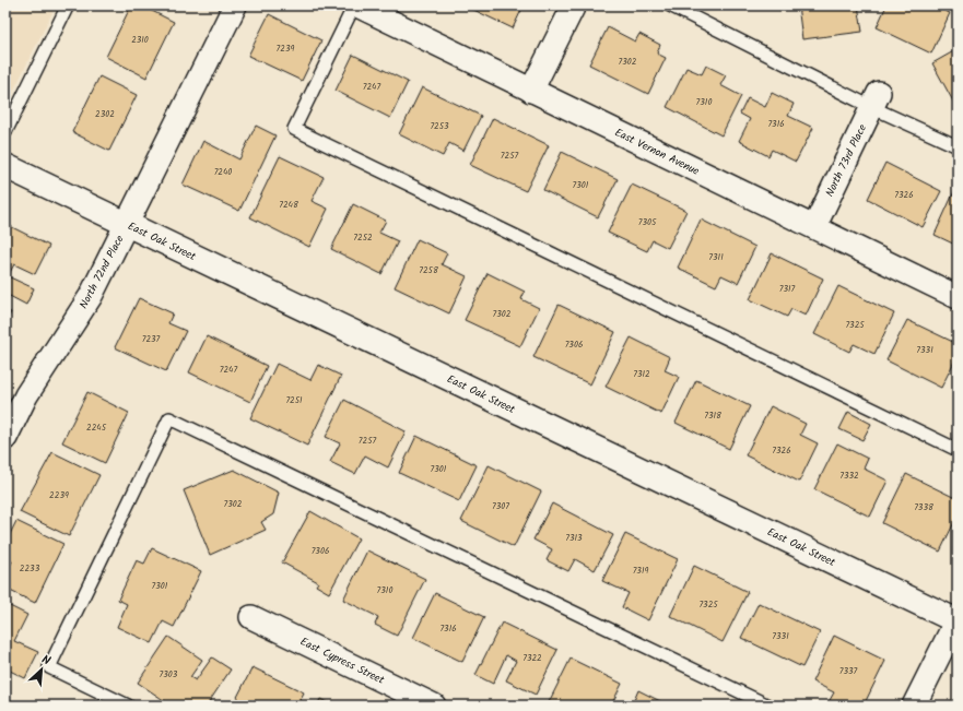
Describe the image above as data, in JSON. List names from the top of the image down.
{
  "streets": {
    "street": [
      "East Vernon Avenue",
      "North 73rd Place",
      "East Oak Street",
      "North 72nd Place",
      "East Cypress Street"
    ]
  },
  "crossings": [
    ["East Vernon Avenue", "North 73rd Place"],
    ["East Oak Street", "North 72nd Place"]
  ],
  "house_numbers": [
    "2310",
    "7239",
    "7302",
    "7247",
    "7310",
    "2302",
    "7316",
    "7253",
    "7257",
    "7240",
    "7301",
    "7326",
    "7248",
    "7305",
    "7252",
    "7311",
    "7258",
    "7317",
    "7302",
    "7325",
    "7237",
    "7306",
    "7331",
    "7247",
    "7312",
    "7251",
    "7318",
    "2245",
    "7257",
    "7326",
    "7301",
    "7332",
    "2239",
    "7302",
    "7307",
    "7338",
    "7313",
    "7306",
    "2233",
    "7319",
    "7301",
    "7310",
    "7325",
    "7316",
    "7331",
    "7322",
    "7337",
    "7303"
  ],
  "north": "top right"
}
